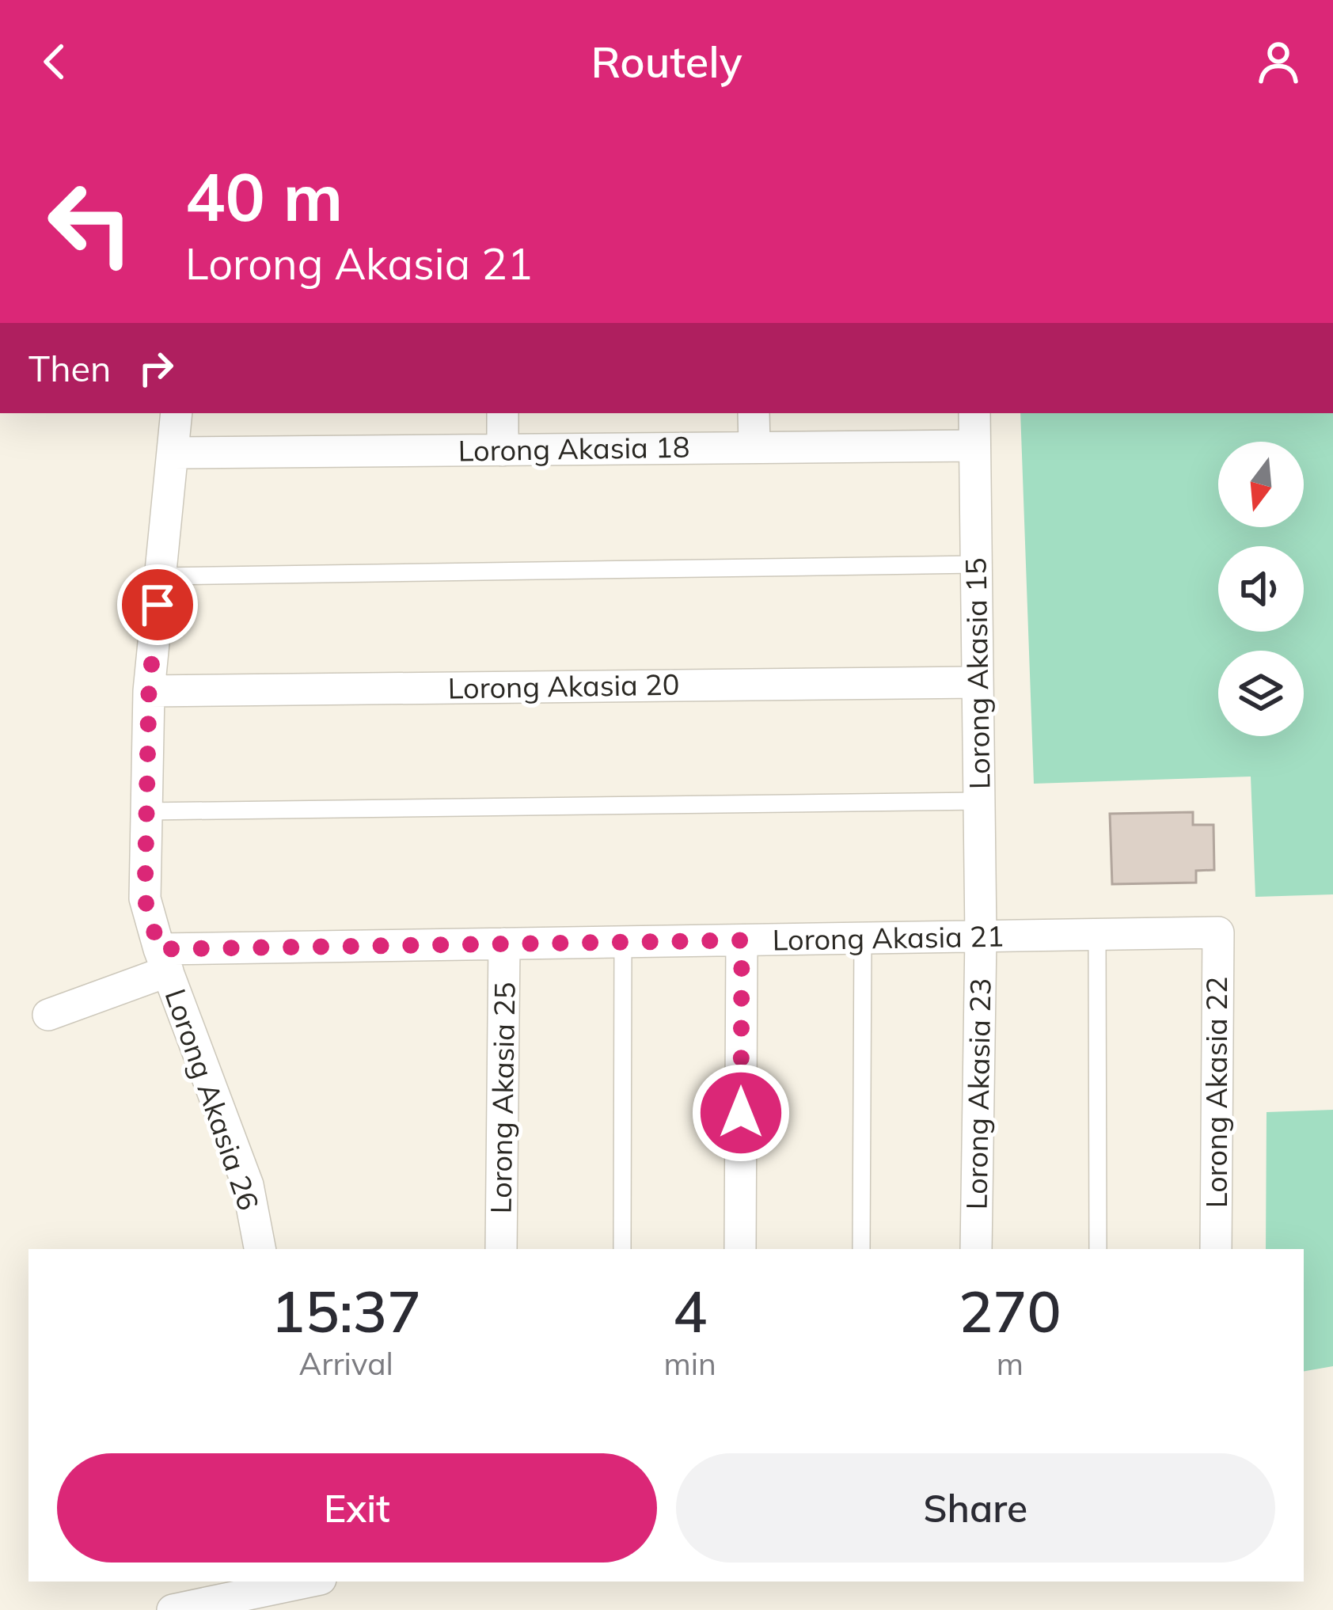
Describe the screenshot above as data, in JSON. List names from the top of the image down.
{
  "streets": {
    "street": [
      "Lorong Akasia 18",
      "Lorong Akasia 15",
      "Lorong Akasia 20",
      "Lorong Akasia 21",
      "Lorong Akasia 22",
      "Lorong Akasia 23",
      "Lorong Akasia 25",
      "Lorong Akasia 26"
    ]
  },
  "crossings": [
    ["Lorong Akasia 18", "Lorong Akasia 15"],
    ["Lorong Akasia 18", "Lorong Akasia 26"],
    ["Lorong Akasia 15", "Lorong Akasia 20"],
    ["Lorong Akasia 15", "Lorong Akasia 21"],
    ["Lorong Akasia 15", "Lorong Akasia 23"],
    ["Lorong Akasia 20", "Lorong Akasia 26"],
    ["Lorong Akasia 21", "Lorong Akasia 22"],
    ["Lorong Akasia 21", "Lorong Akasia 23"],
    ["Lorong Akasia 21", "Lorong Akasia 25"],
    ["Lorong Akasia 21", "Lorong Akasia 26"]
  ],
  "north": "bottom",
  "page": {
    "header": "Routely",
    "turn": ["40 m", "Lorong Akasia 21"],
    "then": "Then",
    "eta": [
      "15:37",
      "Arrival",
      "4",
      "min",
      "270",
      "m"
    ],
    "buttons": ["Exit", "Share"]
  }
}
